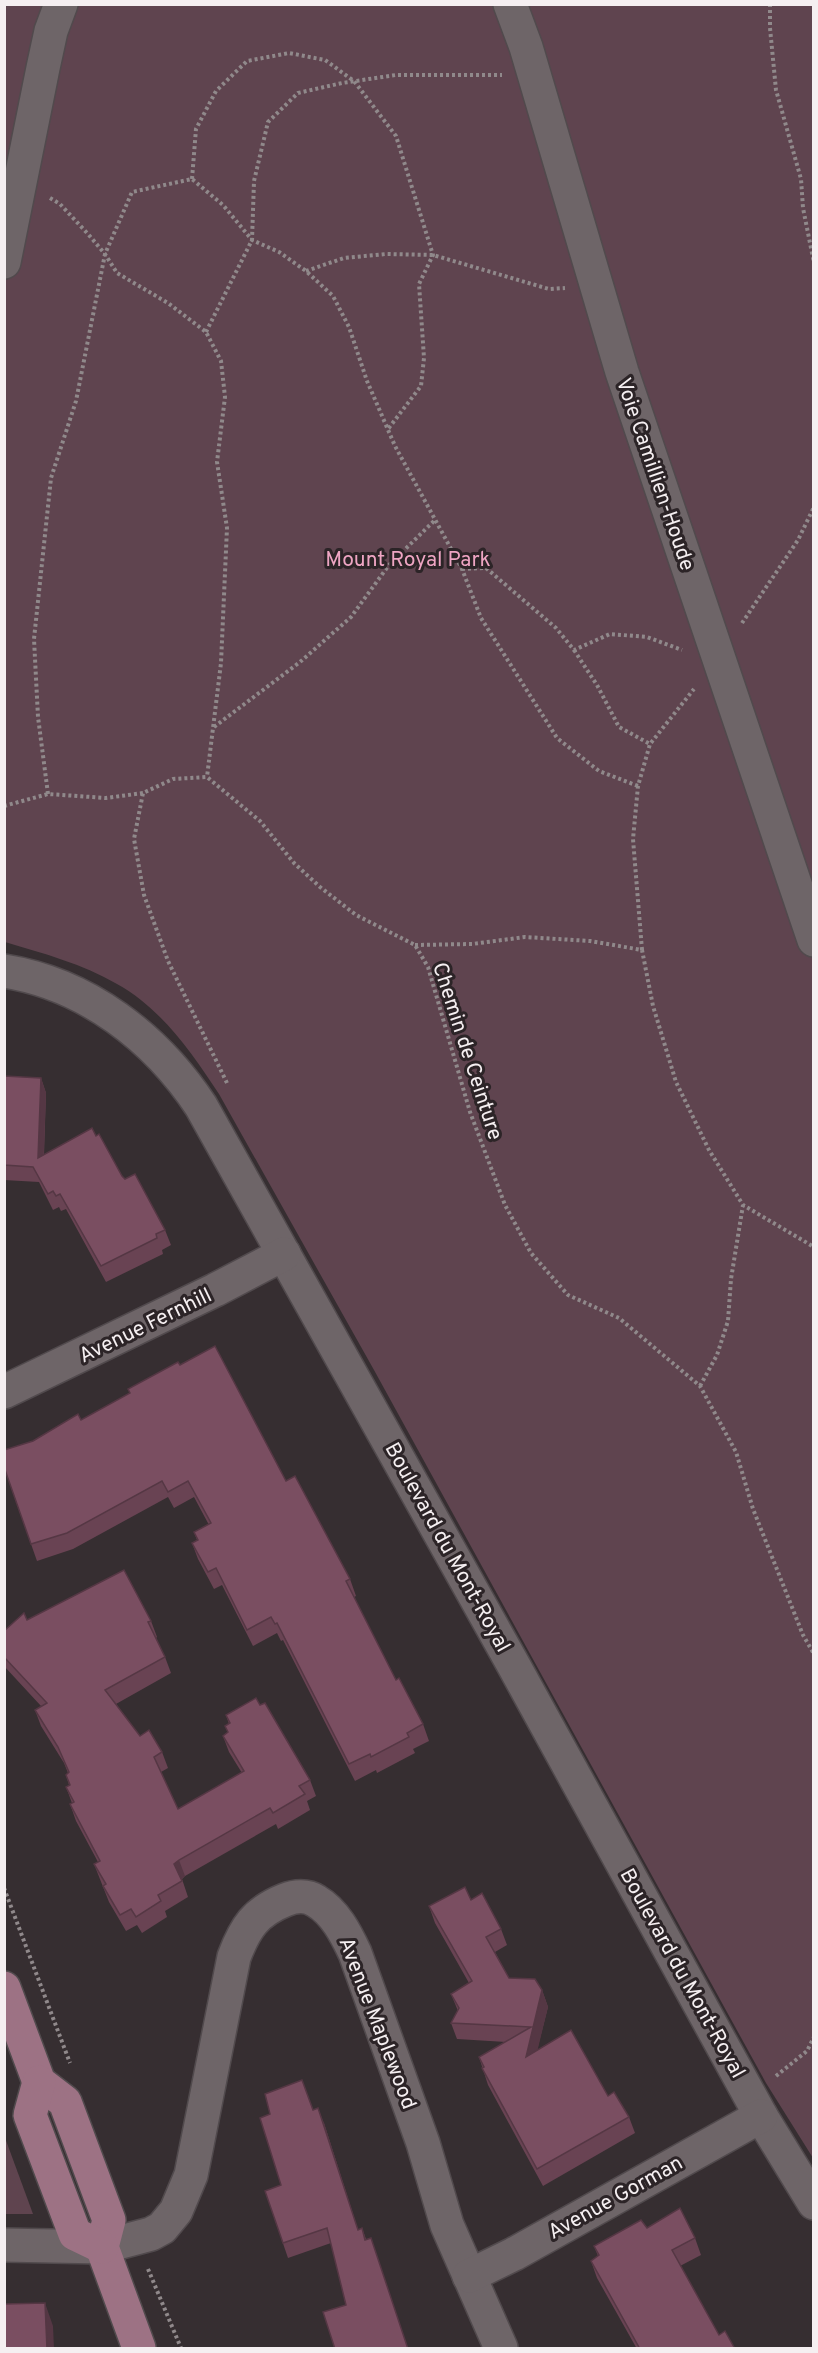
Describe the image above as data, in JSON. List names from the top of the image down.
{
  "streets": {
    "street": [
      "Voie Camillien-Houde",
      "Avenue Fernhill",
      "Boulevard du Mont-Royal",
      "Avenue Maplewood",
      "Avenue Gorman"
    ],
    "path": ["Chemin de Ceinture"]
  },
  "crossings": [
    ["Avenue Fernhill", "Boulevard du Mont-Royal"],
    ["Boulevard du Mont-Royal", "Avenue Gorman"],
    ["Avenue Maplewood", "Avenue Gorman"]
  ],
  "parks": ["Mount Royal Park"]
}
